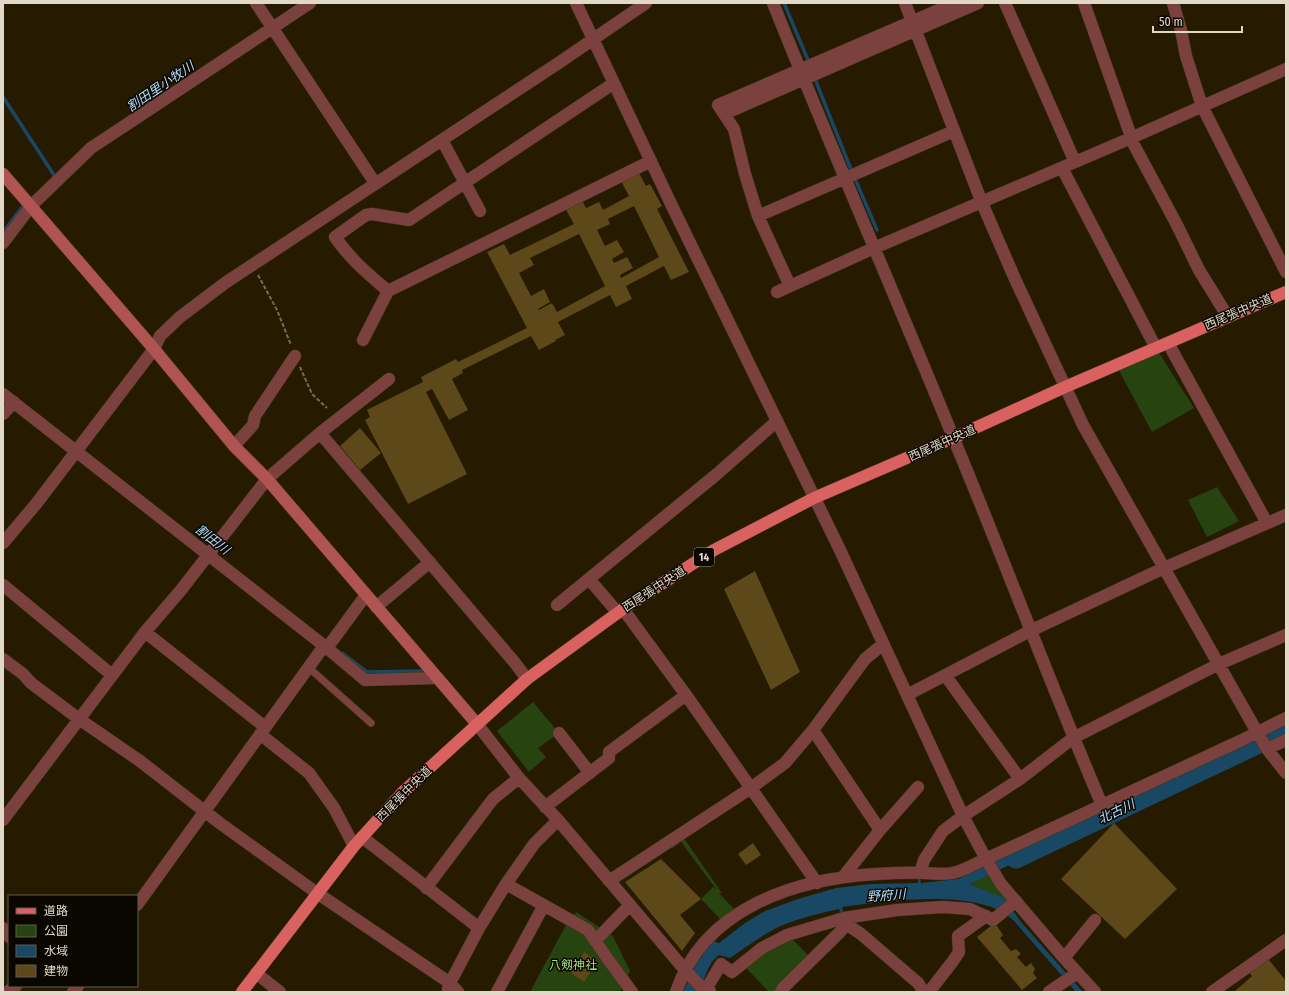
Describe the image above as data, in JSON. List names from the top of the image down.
{
  "streets": {
    "main road": ["西尾張中央道", "14"]
  },
  "water": [
    "割田里小牧川",
    "割田川",
    "北古川",
    "野府川"
  ],
  "parks": ["八剱神社"],
  "legend": [
    "道路",
    "公園",
    "水域",
    "建物"
  ],
  "scale_bar": "50 m"
}
